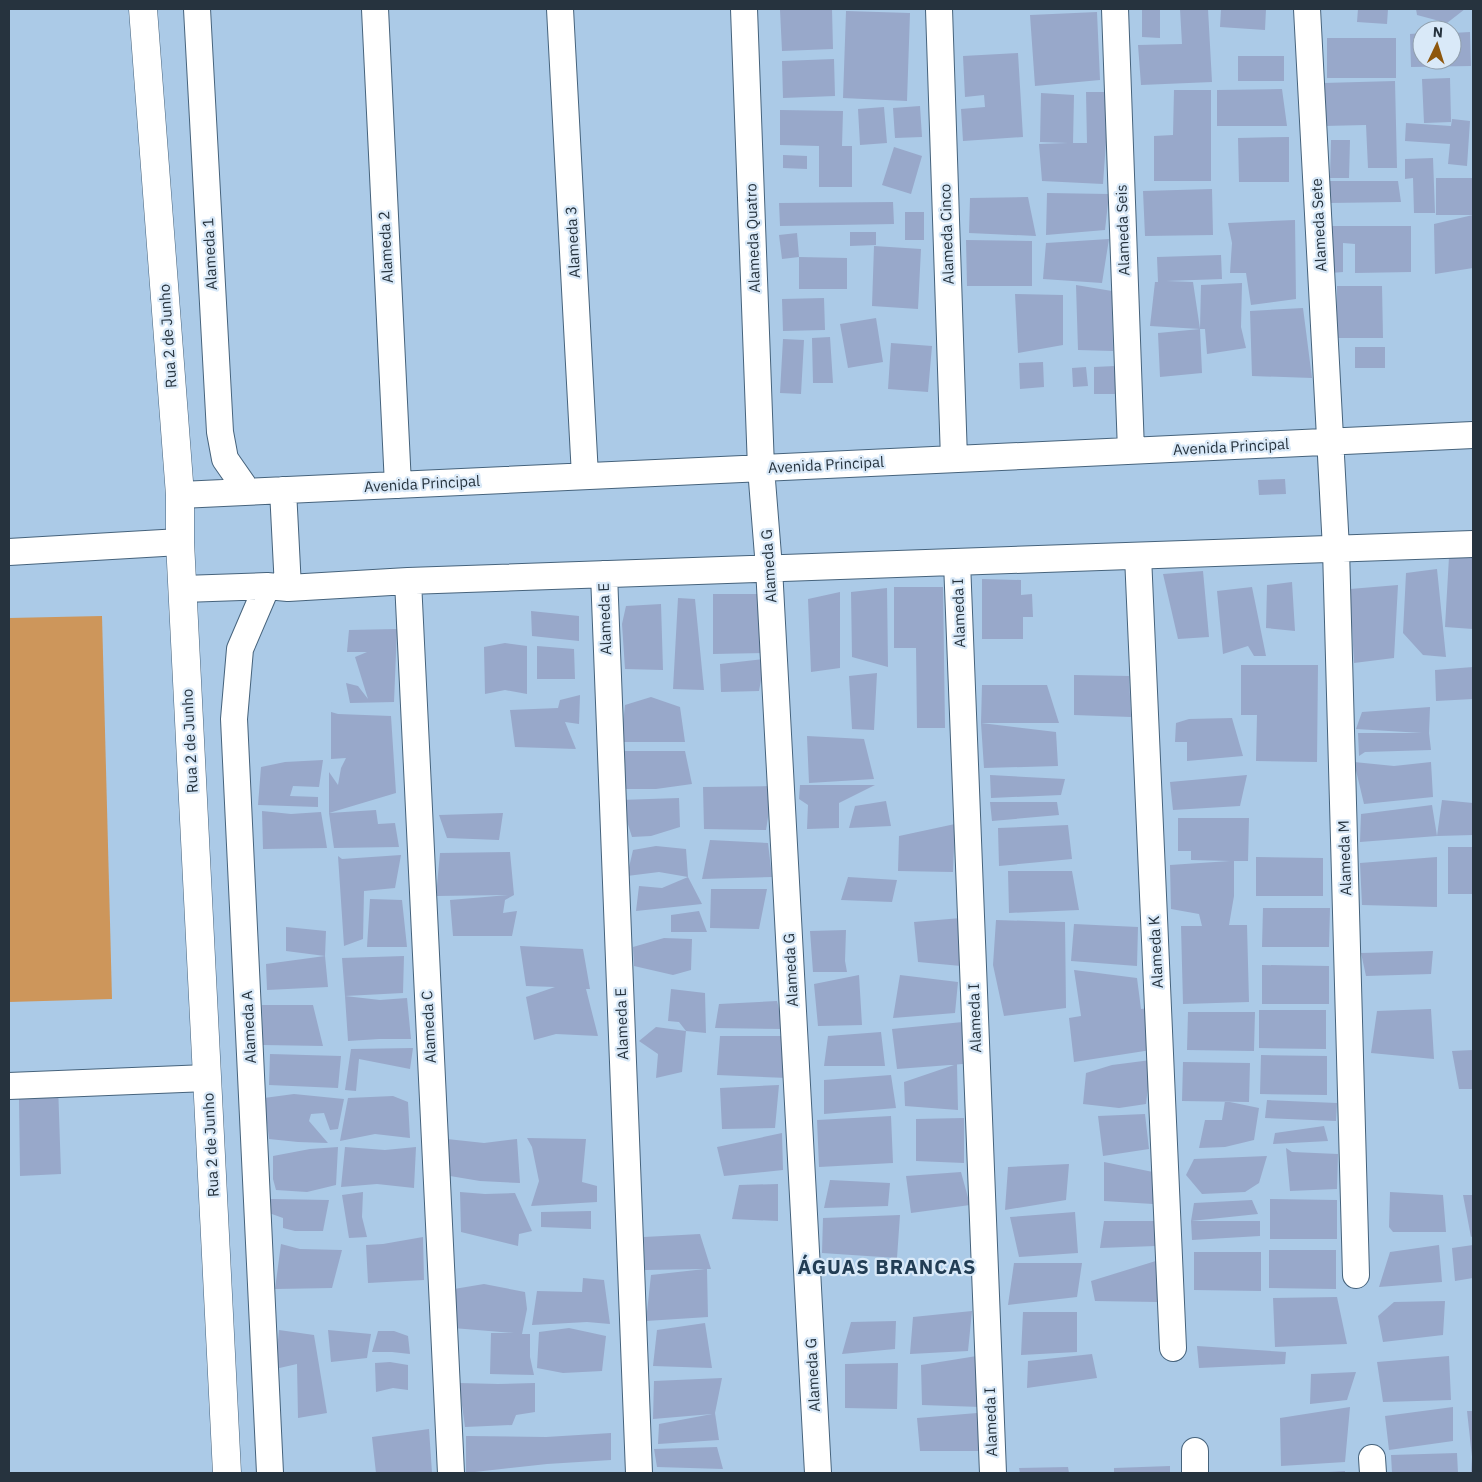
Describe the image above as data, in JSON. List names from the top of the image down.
{
  "streets": {
    "street": [
      "Alameda Sete",
      "Alameda Seis",
      "Alameda Cinco",
      "Alameda Quatro",
      "Alameda 3",
      "Alameda 2",
      "Alameda 1",
      "Rua 2 de Junho",
      "Avenida Principal",
      "Alameda G",
      "Alameda I",
      "Alameda E",
      "Alameda M",
      "Alameda K",
      "Alameda A",
      "Alameda C"
    ]
  },
  "crossings": [
    ["Alameda Sete", "Avenida Principal"],
    ["Alameda Sete", "Alameda M"],
    ["Alameda Seis", "Avenida Principal"],
    ["Alameda Cinco", "Avenida Principal"],
    ["Alameda Quatro", "Avenida Principal"],
    ["Alameda Quatro", "Alameda G"],
    ["Alameda 3", "Avenida Principal"],
    ["Alameda 2", "Avenida Principal"],
    ["Alameda 1", "Avenida Principal"],
    ["Rua 2 de Junho", "Avenida Principal"],
    ["Avenida Principal", "Alameda G"],
    ["Avenida Principal", "Alameda M"]
  ],
  "districts": ["ÁGUAS BRANCAS"],
  "north": "top"
}
